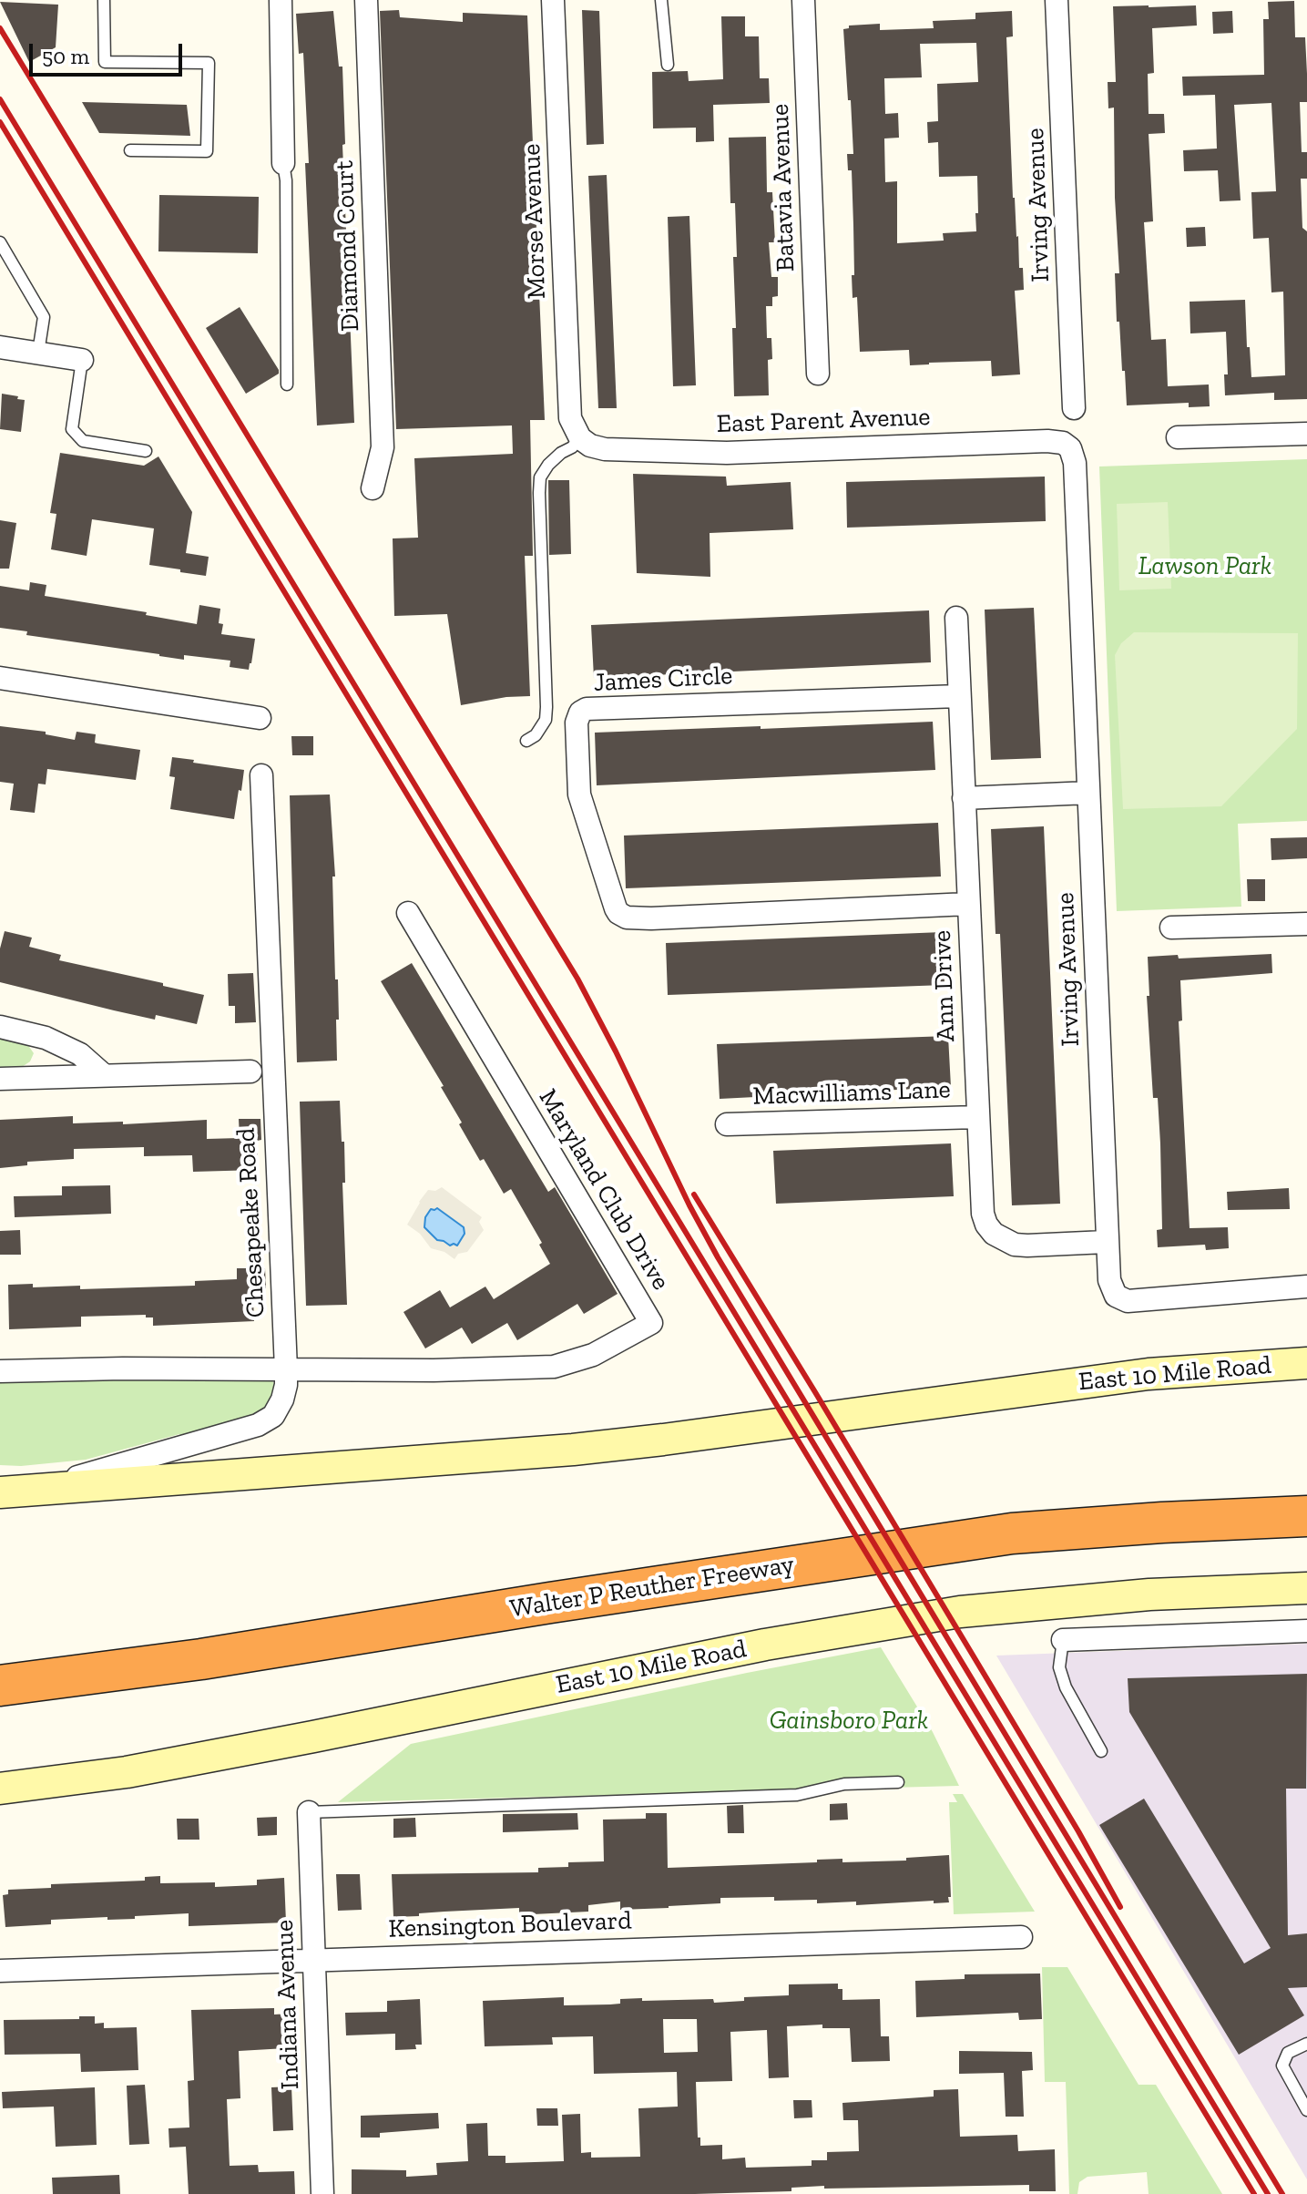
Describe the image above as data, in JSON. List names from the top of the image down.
{
  "streets": {
    "highway": ["Walter P Reuther Freeway"],
    "main road": ["East 10 Mile Road"],
    "street": [
      "Batavia Avenue",
      "Irving Avenue",
      "Morse Avenue",
      "Diamond Court",
      "East Parent Avenue",
      "James Circle",
      "Ann Drive",
      "Macwilliams Lane",
      "Maryland Club Drive",
      "Chesapeake Road",
      "Kensington Boulevard",
      "Indiana Avenue"
    ]
  },
  "crossings": [
    ["Irving Avenue", "East Parent Avenue"],
    ["Irving Avenue", "Ann Drive"],
    ["Morse Avenue", "East Parent Avenue"],
    ["James Circle", "Ann Drive"],
    ["Ann Drive", "Macwilliams Lane"],
    ["Maryland Club Drive", "Chesapeake Road"],
    ["Chesapeake Road", "East 10 Mile Road"],
    ["Kensington Boulevard", "Indiana Avenue"]
  ],
  "parks": ["Lawson Park", "Gainsboro Park"],
  "scale_bar": "50 m"
}
